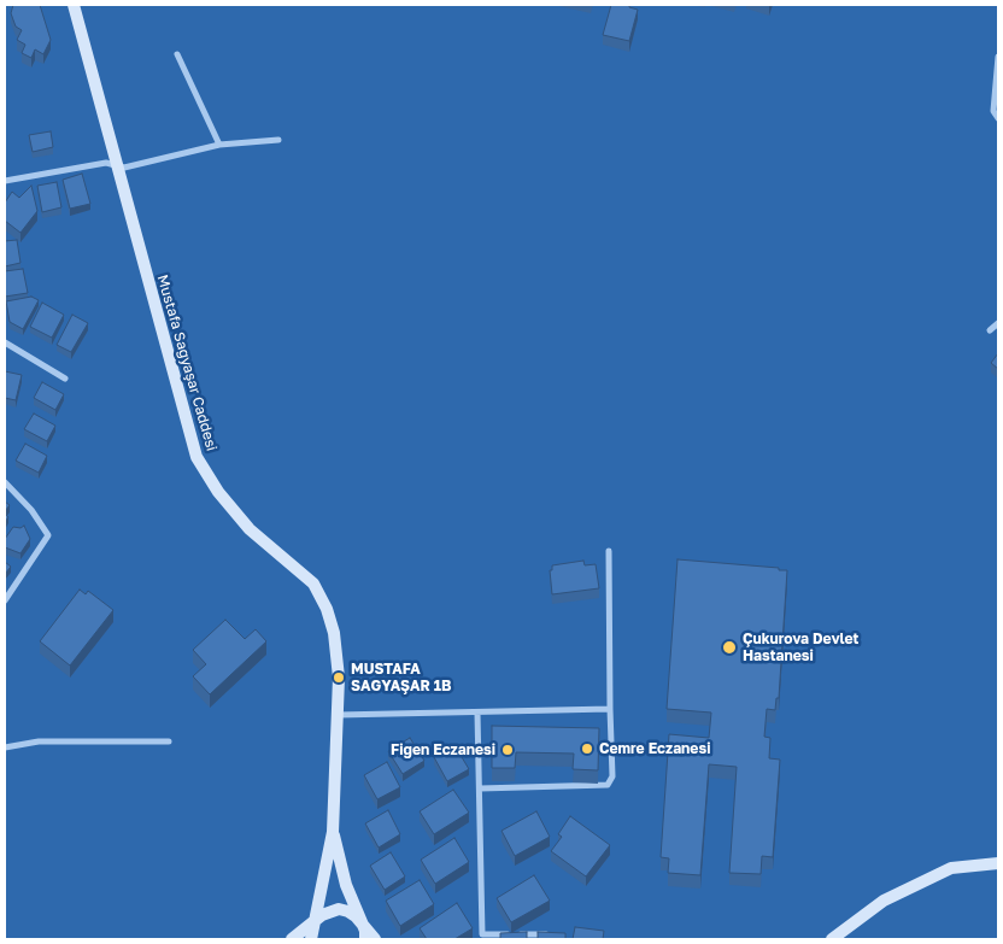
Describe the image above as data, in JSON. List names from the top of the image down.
{
  "streets": {
    "street": ["Mustafa Sağyaşar Caddesi"]
  },
  "places": [
    "Çukurova Devlet Hastanesi",
    "MUSTAFA SAĞYAŞAR 1B",
    "Cemre Eczanesi",
    "Figen Eczanesi"
  ]
}
